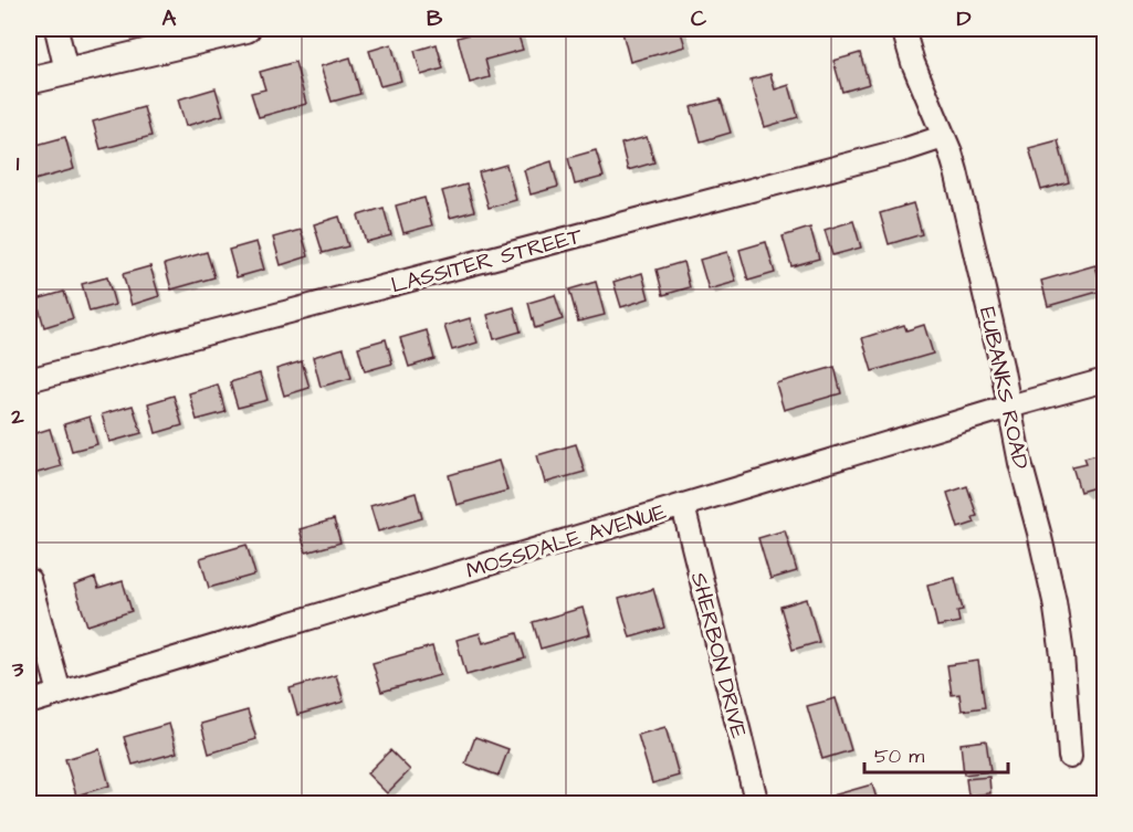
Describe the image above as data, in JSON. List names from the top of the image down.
{
  "streets": {
    "street": [
      "LASSITER STREET",
      "EUBANKS ROAD",
      "MOSSDALE AVENUE",
      "SHERBON DRIVE"
    ]
  },
  "crossings": [
    ["LASSITER STREET", "EUBANKS ROAD"],
    ["EUBANKS ROAD", "MOSSDALE AVENUE"],
    ["MOSSDALE AVENUE", "SHERBON DRIVE"]
  ],
  "scale_bar": "50 m",
  "grid": {
    "columns": [
      "A",
      "B",
      "C",
      "D"
    ],
    "rows": ["1", "2", "3"]
  }
}
